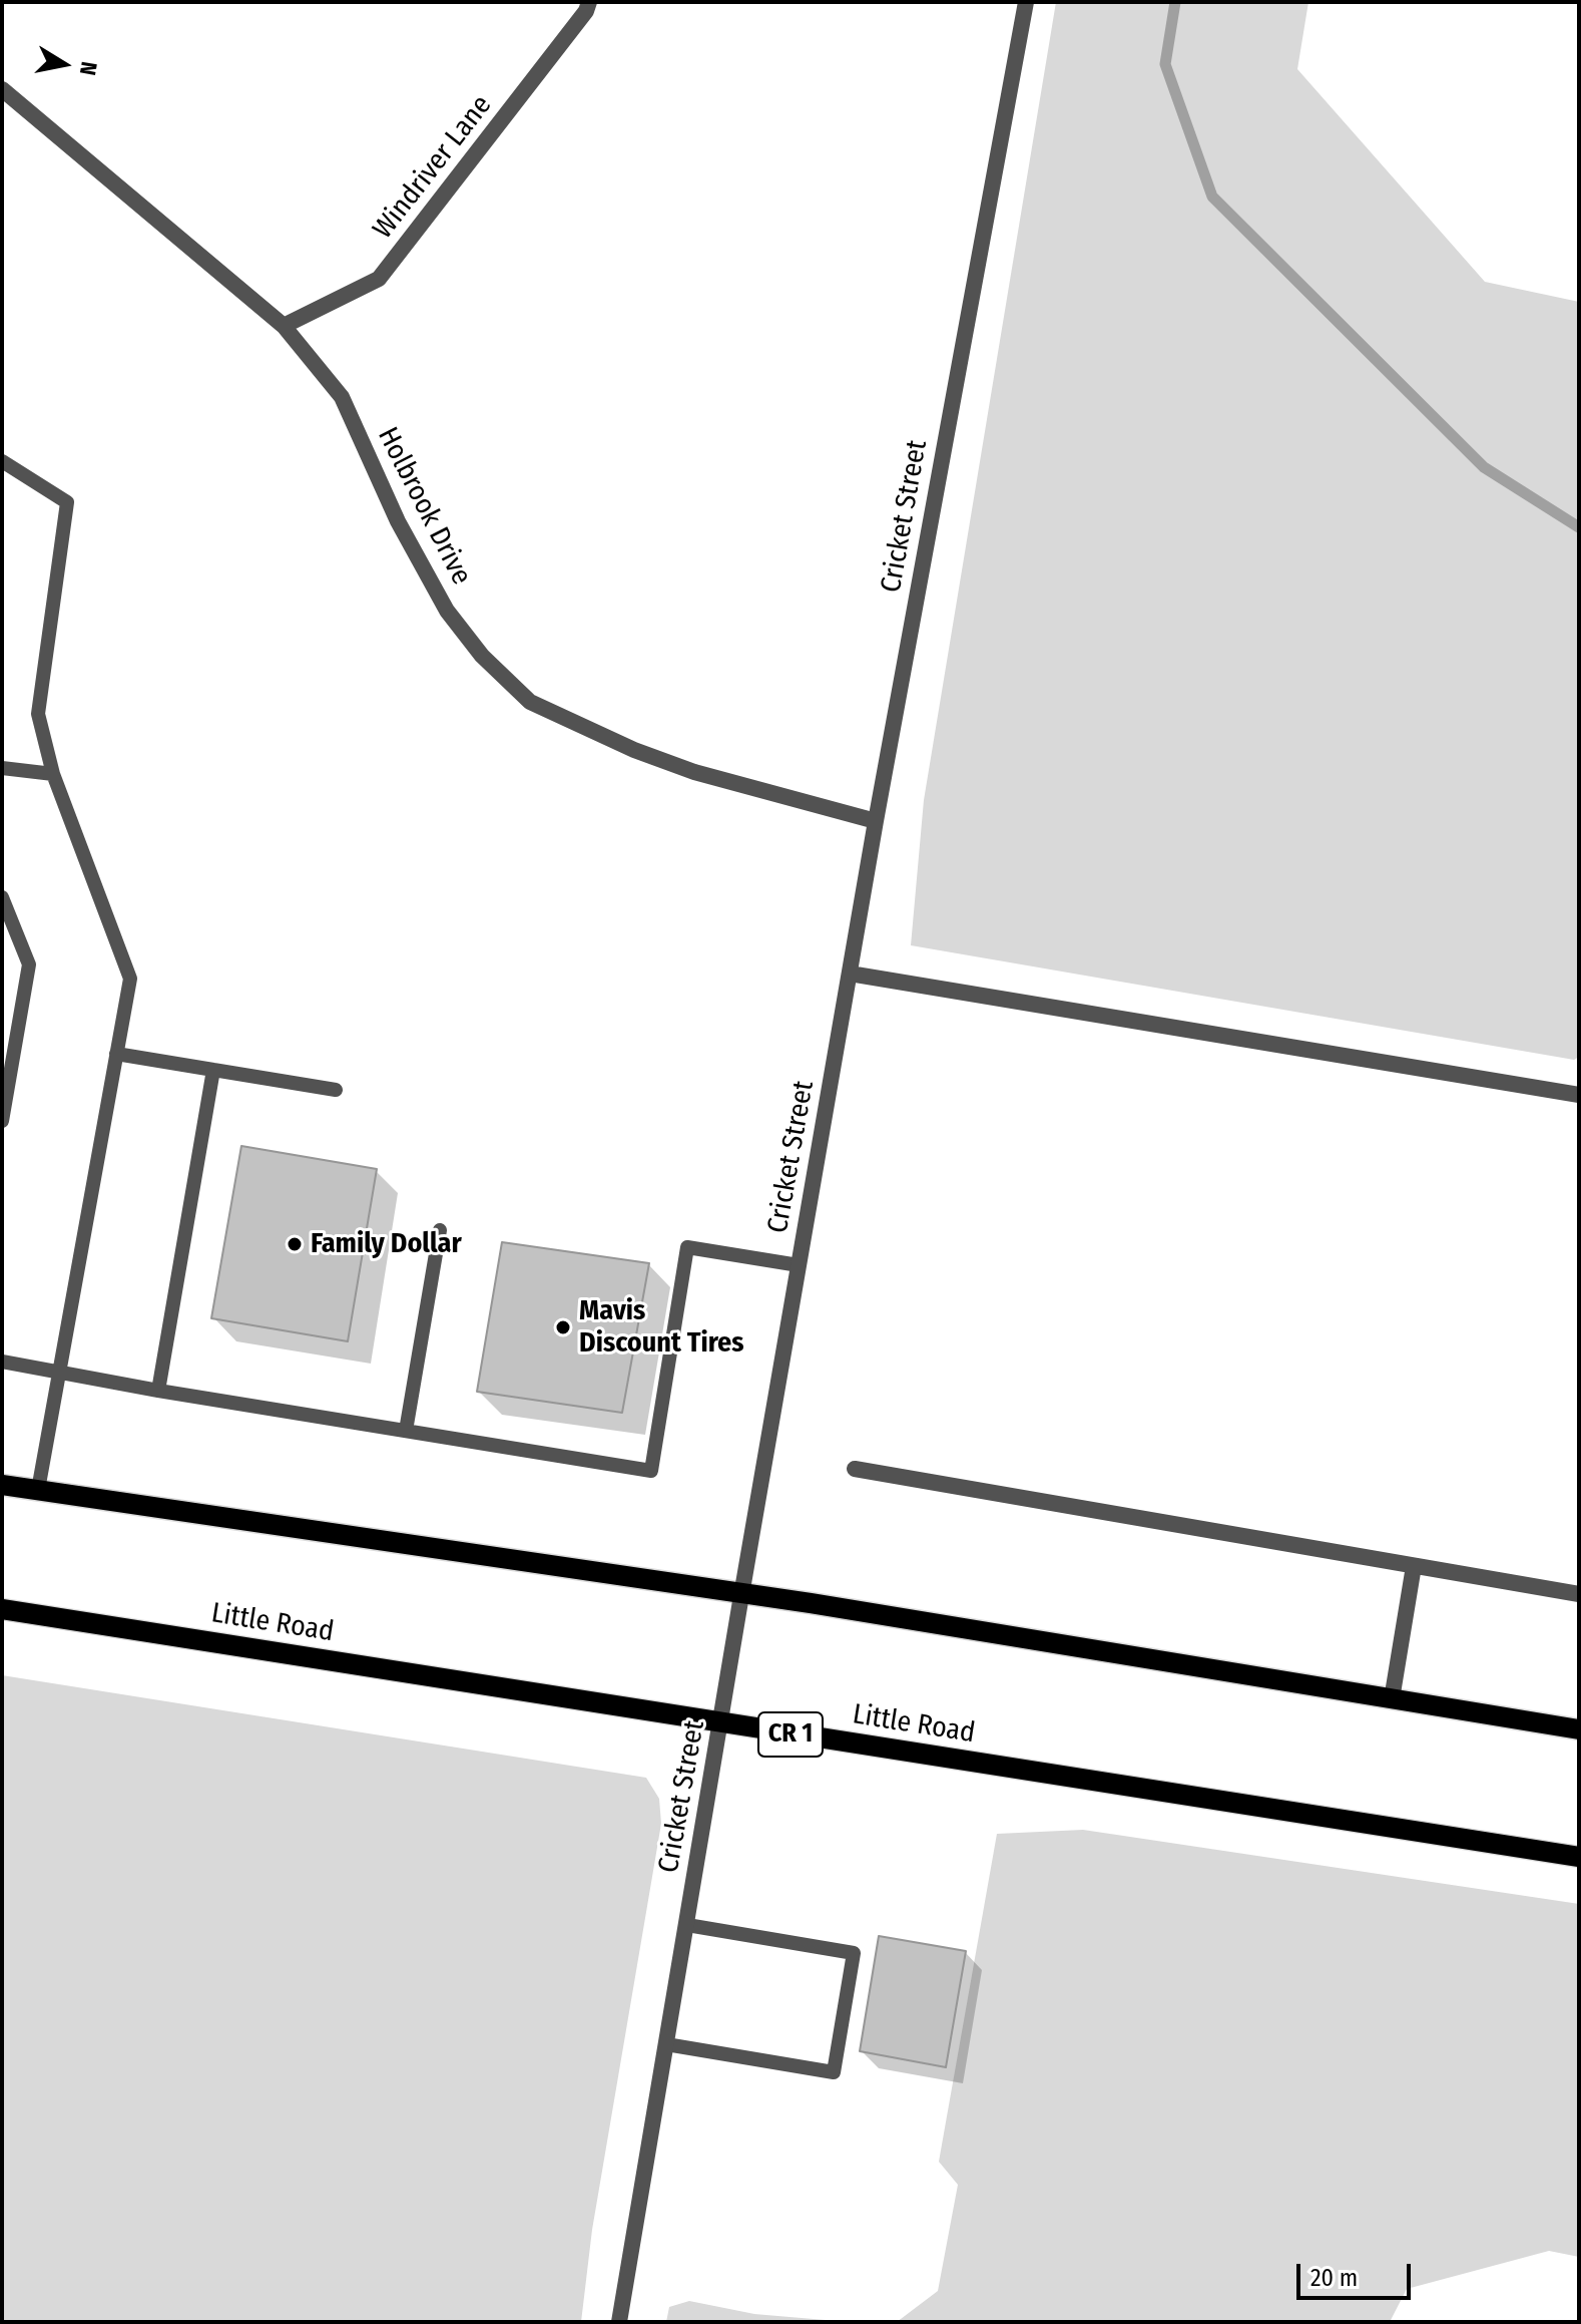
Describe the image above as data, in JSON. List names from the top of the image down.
{
  "streets": {
    "main road": ["Little Road", "CR 1"],
    "street": ["Windriver Lane", "Holbrook Drive", "Cricket Street"]
  },
  "crossings": [
    ["Windriver Lane", "Holbrook Drive"],
    ["Holbrook Drive", "Cricket Street"],
    ["Cricket Street", "Little Road"]
  ],
  "places": ["Family Dollar", "Mavis Discount Tires"],
  "scale_bar": "20 m",
  "north": "right"
}
